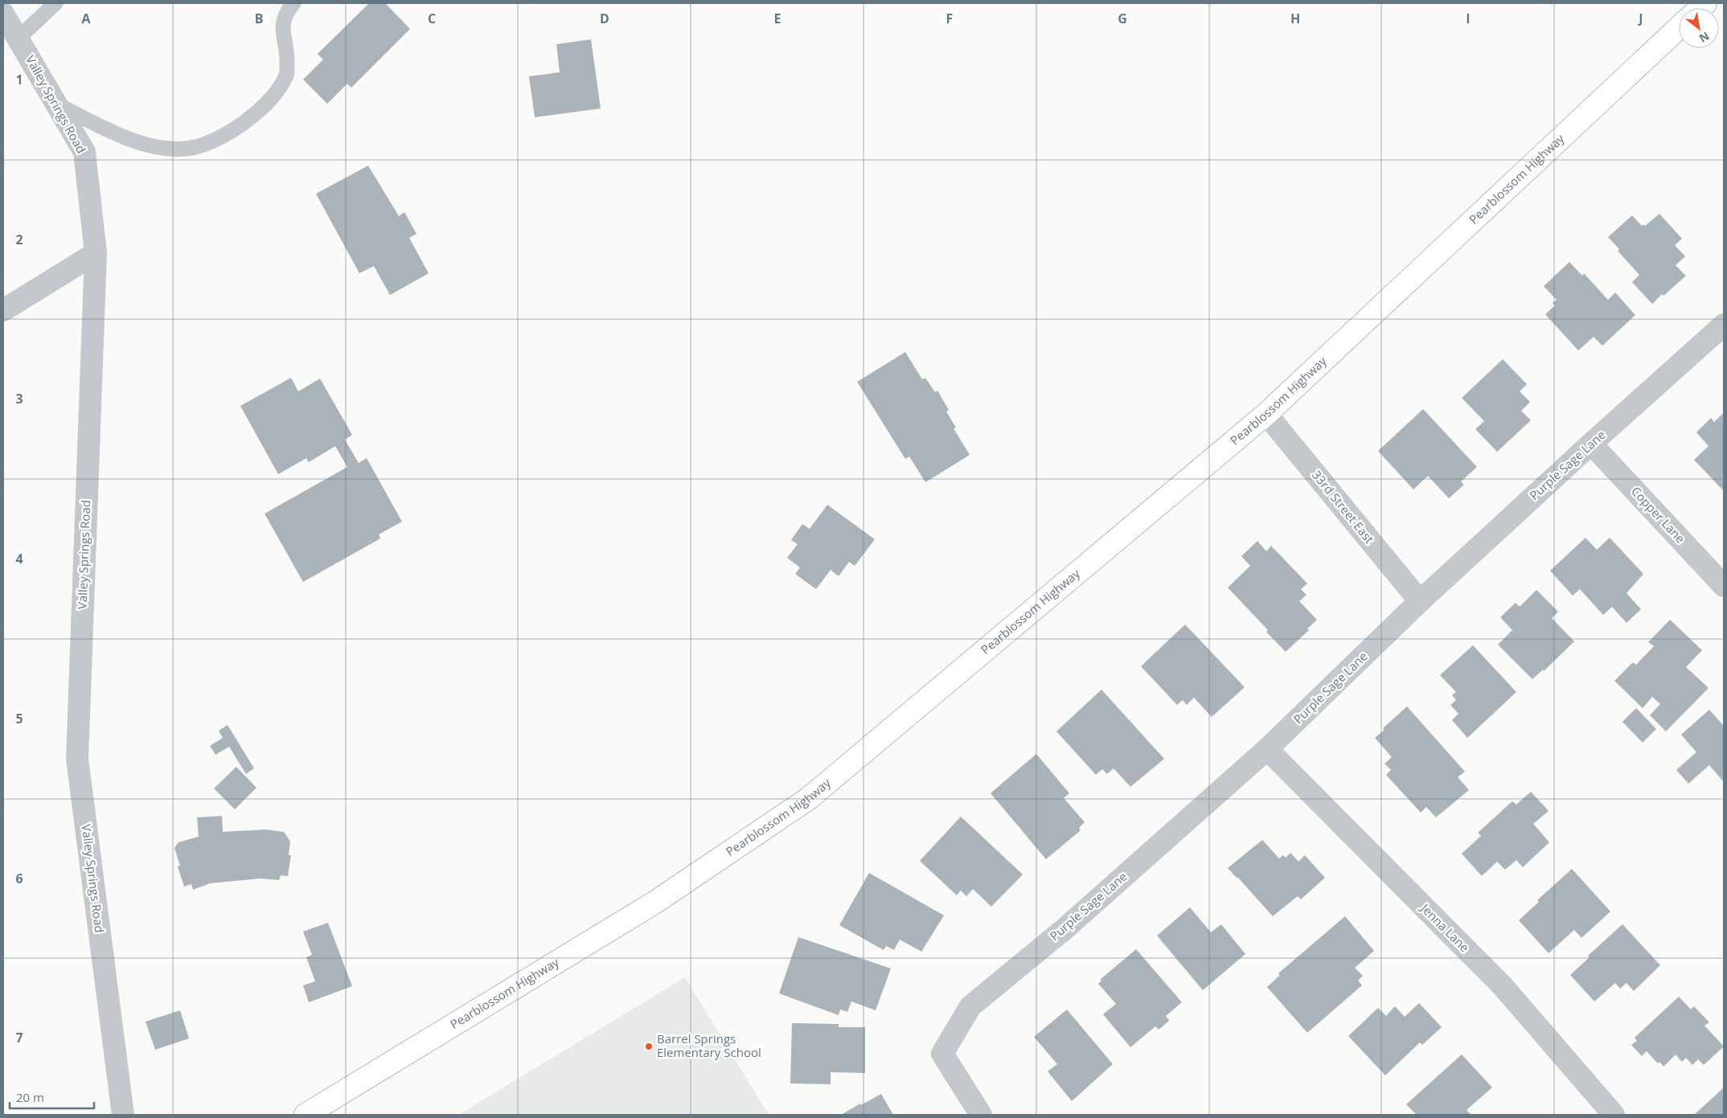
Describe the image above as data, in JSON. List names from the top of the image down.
{
  "streets": {
    "main road": ["Pearblossom Highway"],
    "street": [
      "Valley Springs Road",
      "Purple Sage Lane",
      "33rd Street East",
      "Copper Lane",
      "Jenna Lane"
    ]
  },
  "crossings": [
    ["Pearblossom Highway", "33rd Street East"],
    ["Purple Sage Lane", "33rd Street East"],
    ["Purple Sage Lane", "Copper Lane"],
    ["Purple Sage Lane", "Jenna Lane"]
  ],
  "places": ["Barrel Springs Elementary School"],
  "scale_bar": "20 m",
  "north": "bottom right",
  "grid": {
    "columns": [
      "A",
      "B",
      "C",
      "D",
      "E",
      "F",
      "G",
      "H",
      "I",
      "J"
    ],
    "rows": [
      "1",
      "2",
      "3",
      "4",
      "5",
      "6",
      "7"
    ]
  }
}
